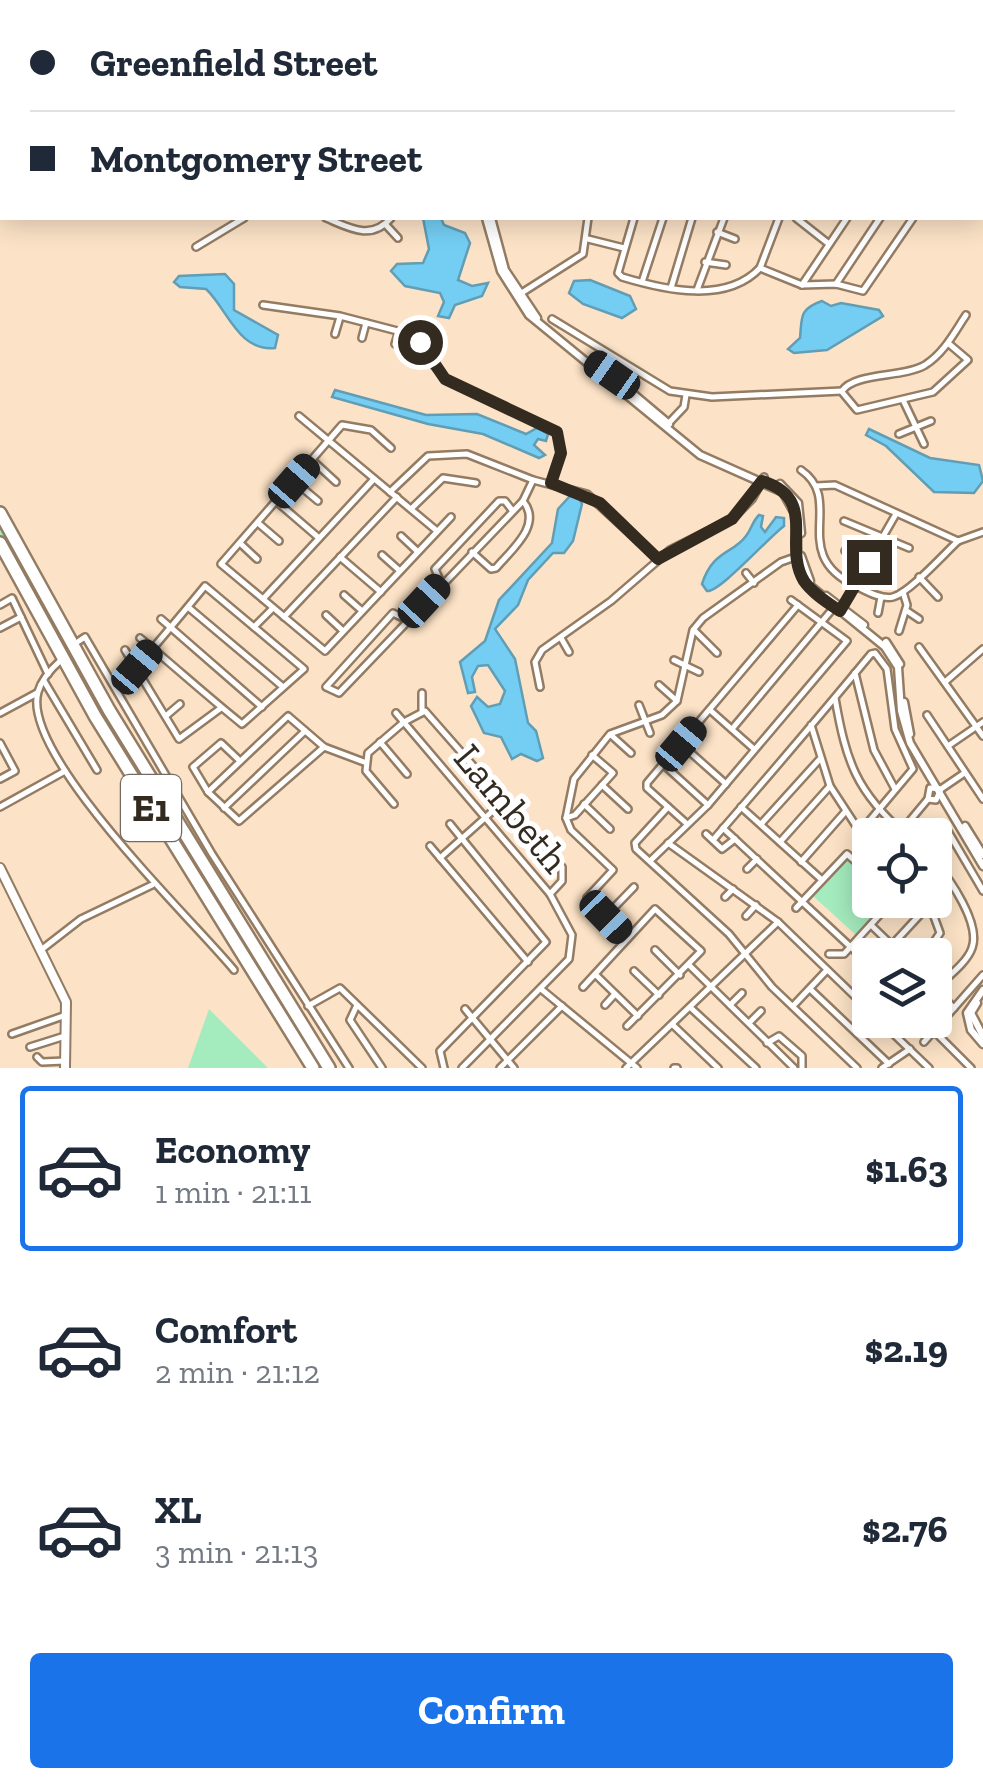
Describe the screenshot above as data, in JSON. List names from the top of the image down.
{
  "streets": {
    "highway": ["E1"],
    "street": ["Lambeth"]
  },
  "page": {
    "banner": ["Greenfield Street", "Montgomery Street"],
    "list": [
      {
        "name": "Economy",
        "note": "1 min · 21:11",
        "value": "$1.63"
      },
      {
        "name": "Comfort",
        "note": "2 min · 21:12",
        "value": "$2.19"
      },
      {
        "name": "XL",
        "note": "3 min · 21:13",
        "value": "$2.76"
      }
    ],
    "buttons": "Confirm"
  }
}
